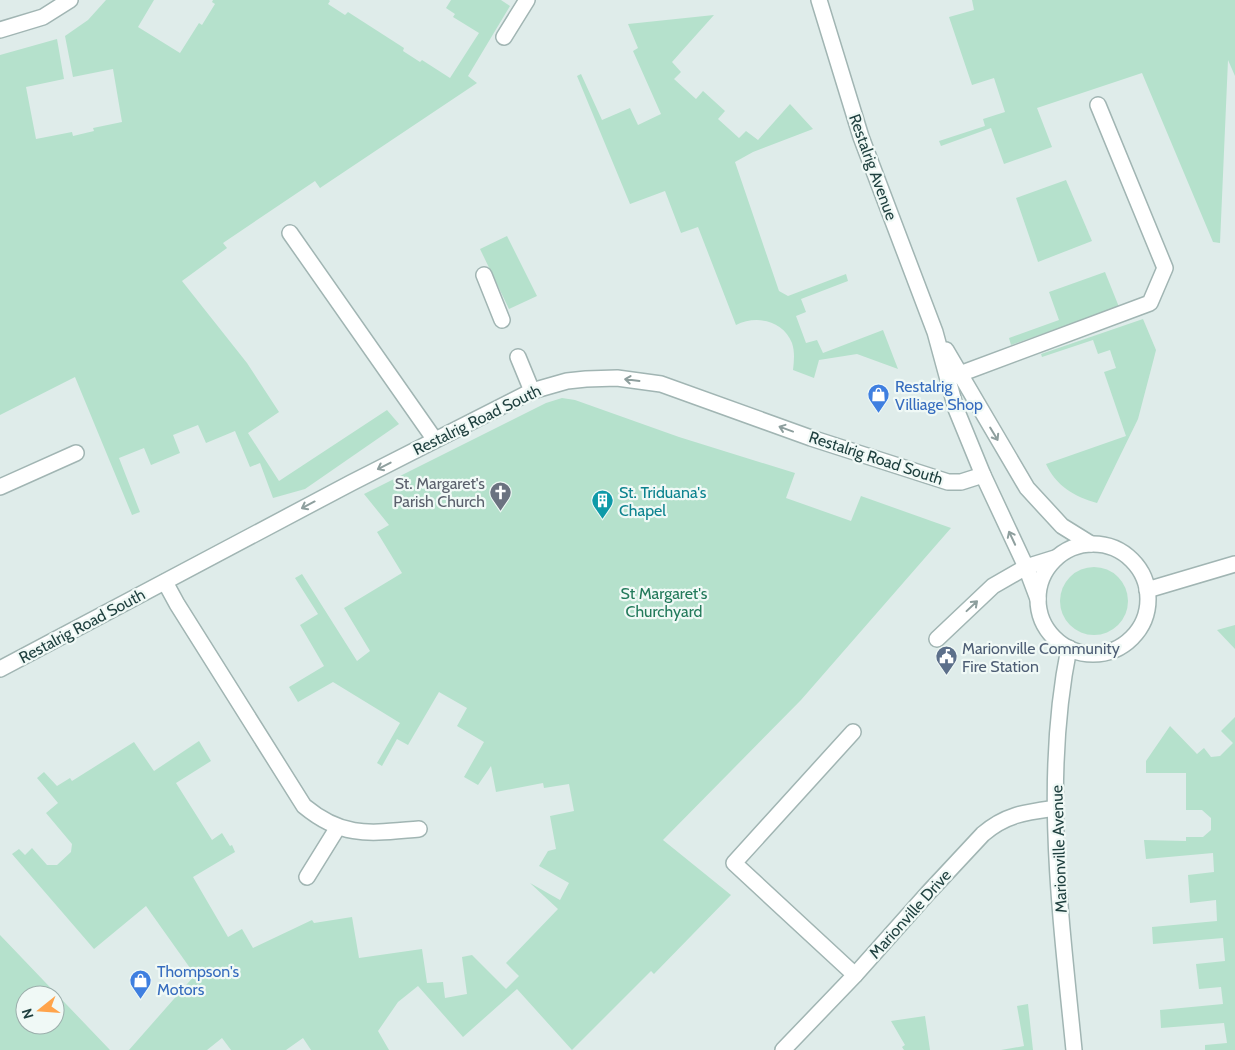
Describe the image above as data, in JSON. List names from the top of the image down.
{
  "streets": {
    "street": [
      "Restalrig Avenue",
      "Restalrig Road South",
      "Marionville Avenue",
      "Marionville Drive"
    ]
  },
  "crossings": [
    ["Restalrig Avenue", "Restalrig Road South"],
    ["Restalrig Avenue", "Marionville Avenue"],
    ["Marionville Avenue", "Marionville Drive"]
  ],
  "one_way": ["Restalrig Road South"],
  "parks": ["St Margaret's Churchyard"],
  "places": {
    "shop": ["Restalrig Villiage Shop", "Thompson's Motors"],
    "church": ["St. Margaret's Parish Church"],
    "building": ["St. Triduana's Chapel"],
    "public building": ["Marionville Community Fire Station"]
  },
  "north": "left"
}
